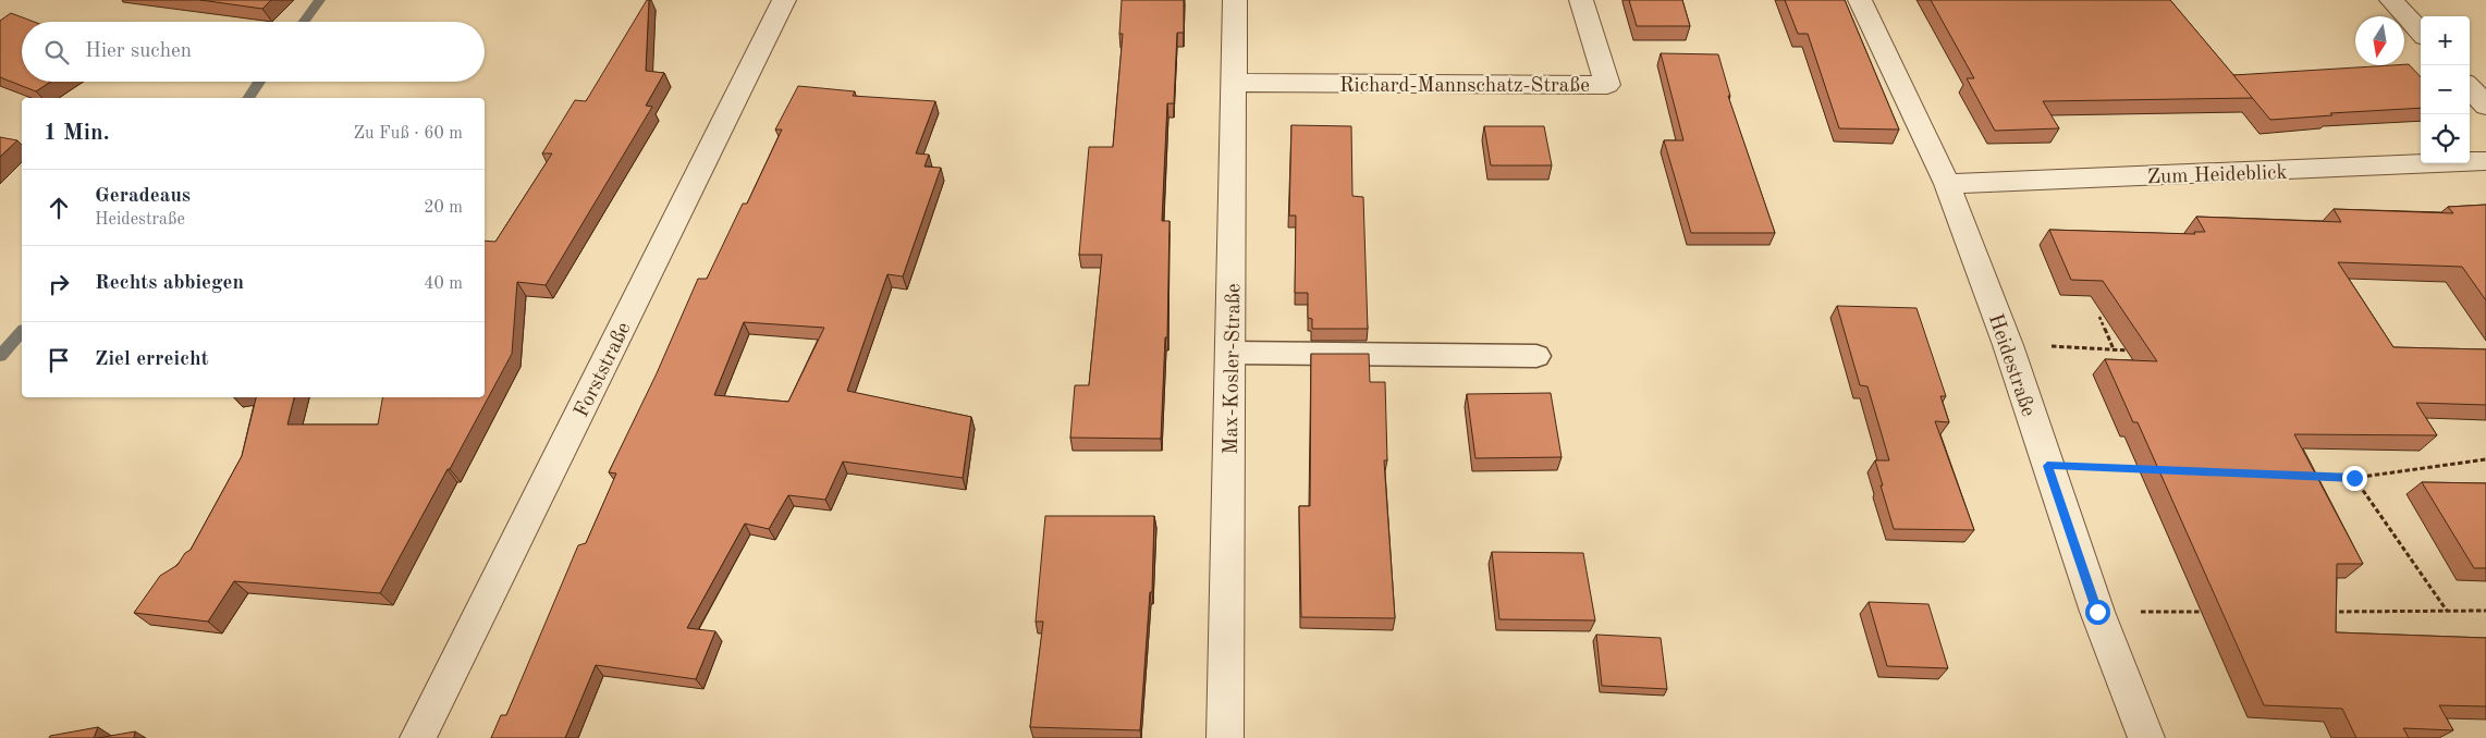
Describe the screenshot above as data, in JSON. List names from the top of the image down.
{
  "streets": {
    "street": [
      "Richard-Mannschatz-Straße",
      "Zum Heideblick",
      "Heidestraße",
      "Forststraße",
      "Max-Kosler-Straße"
    ]
  },
  "crossings": [
    ["Richard-Mannschatz-Straße", "Max-Kosler-Straße"],
    ["Zum Heideblick", "Heidestraße"]
  ],
  "north": "bottom",
  "page": {
    "map_buttons": ["+", "−"],
    "search": "Hier suchen",
    "heading": ["1 Min.", "Zu Fuß · 60 m"],
    "list": [
      ["Geradeaus", "Heidestraße", "20 m"],
      ["Rechts abbiegen", "40 m"],
      "Ziel erreicht"
    ]
  }
}
